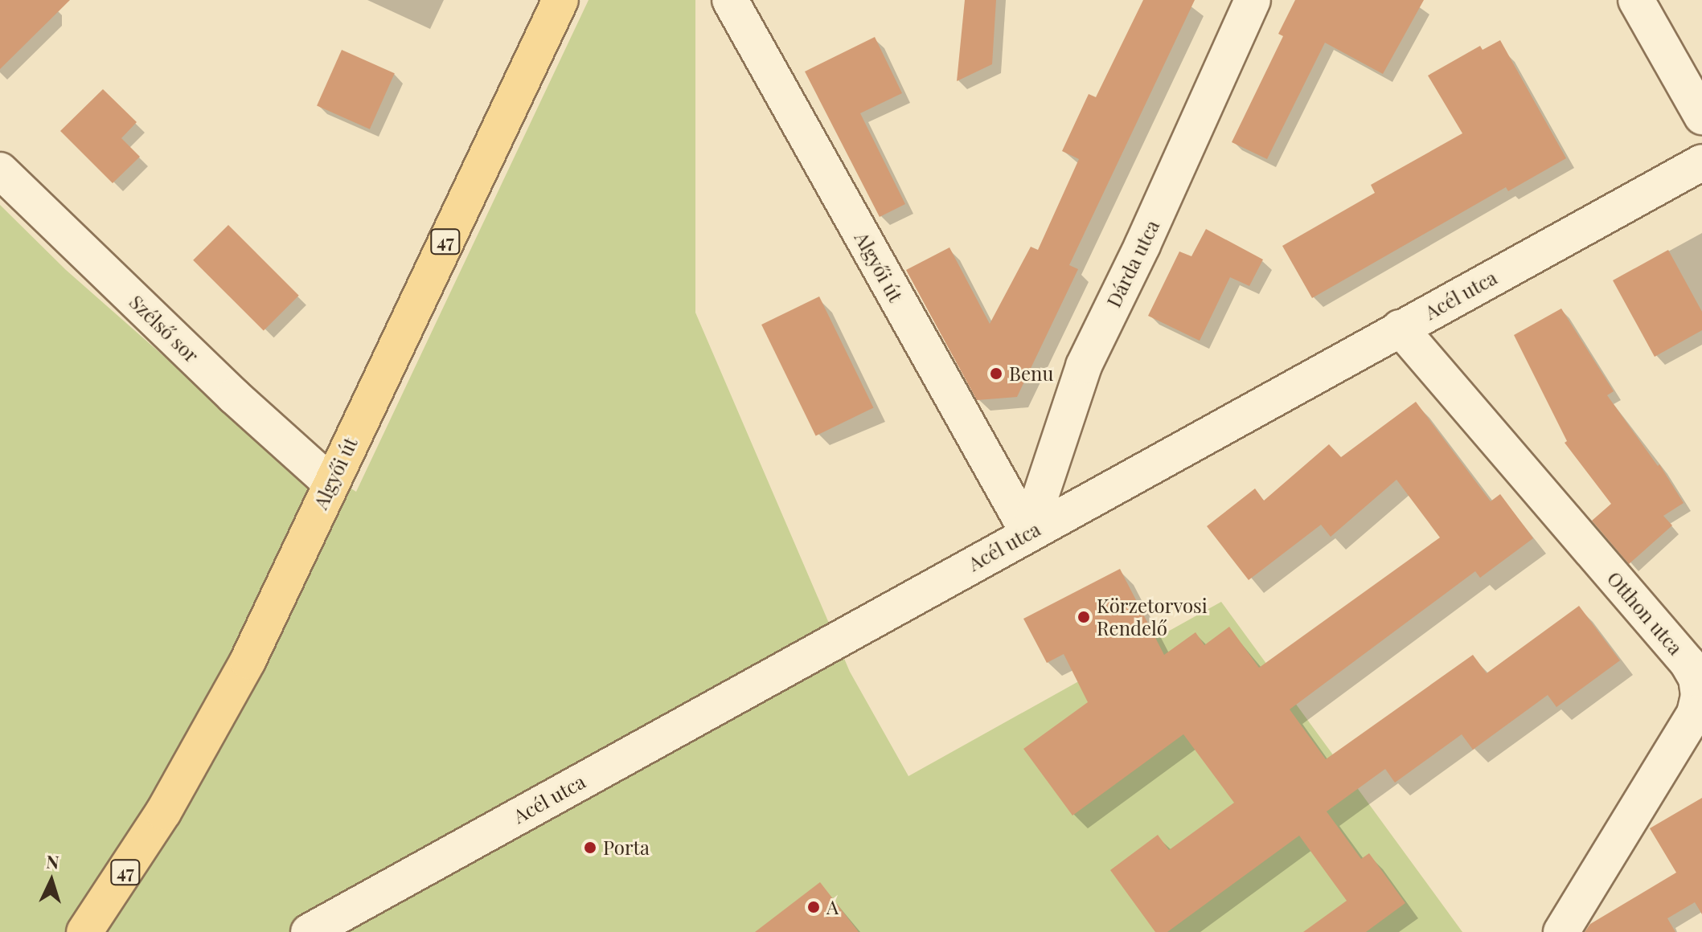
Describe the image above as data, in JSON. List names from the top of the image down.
{
  "streets": {
    "main road": ["47", "Algyői út"],
    "street": [
      "Dárda utca",
      "Acél utca",
      "Szélső sor",
      "Otthon utca"
    ]
  },
  "crossings": [
    ["Dárda utca", "Algyői út"],
    ["Dárda utca", "Acél utca"],
    ["Algyői út", "Acél utca"],
    ["Algyői út", "Szélső sor"],
    ["Acél utca", "Otthon utca"]
  ],
  "places": [
    "Benu",
    "Körzetorvosi Rendelő",
    "Porta",
    "A"
  ],
  "north": "top"
}
